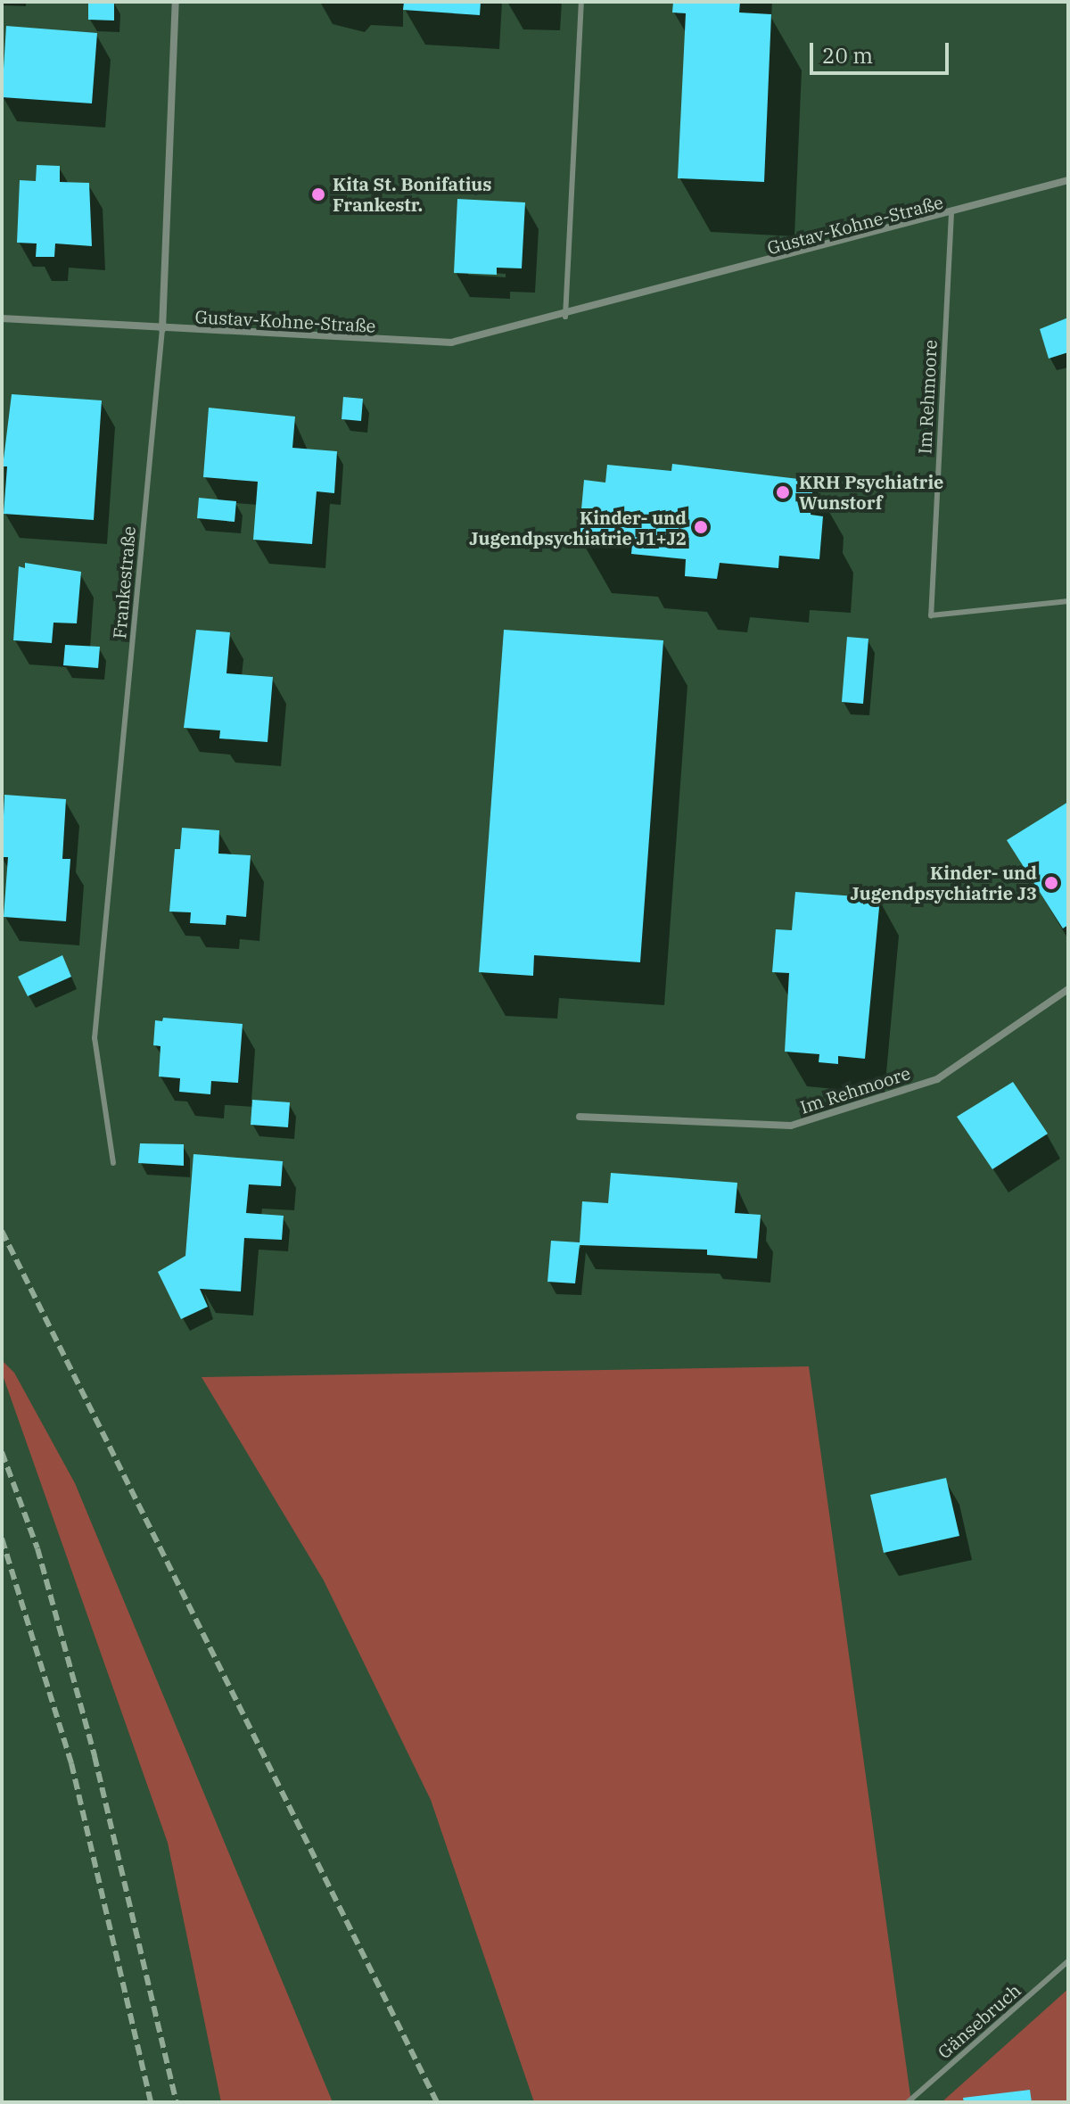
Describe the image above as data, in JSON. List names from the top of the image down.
{
  "streets": {
    "street": ["Gustav-Kohne-Straße", "Im Rehmoore", "Frankestraße"],
    "lane": ["Gänsebruch"]
  },
  "crossings": [
    ["Gustav-Kohne-Straße", "Im Rehmoore"],
    ["Gustav-Kohne-Straße", "Frankestraße"]
  ],
  "places": [
    "Kita St. Bonifatius Frankestr.",
    "KRH Psychiatrie Wunstorf",
    "Kinder- und Jugendpsychiatrie J1+J2",
    "Kinder- und Jugendpsychiatrie J3"
  ],
  "scale_bar": "20 m"
}
